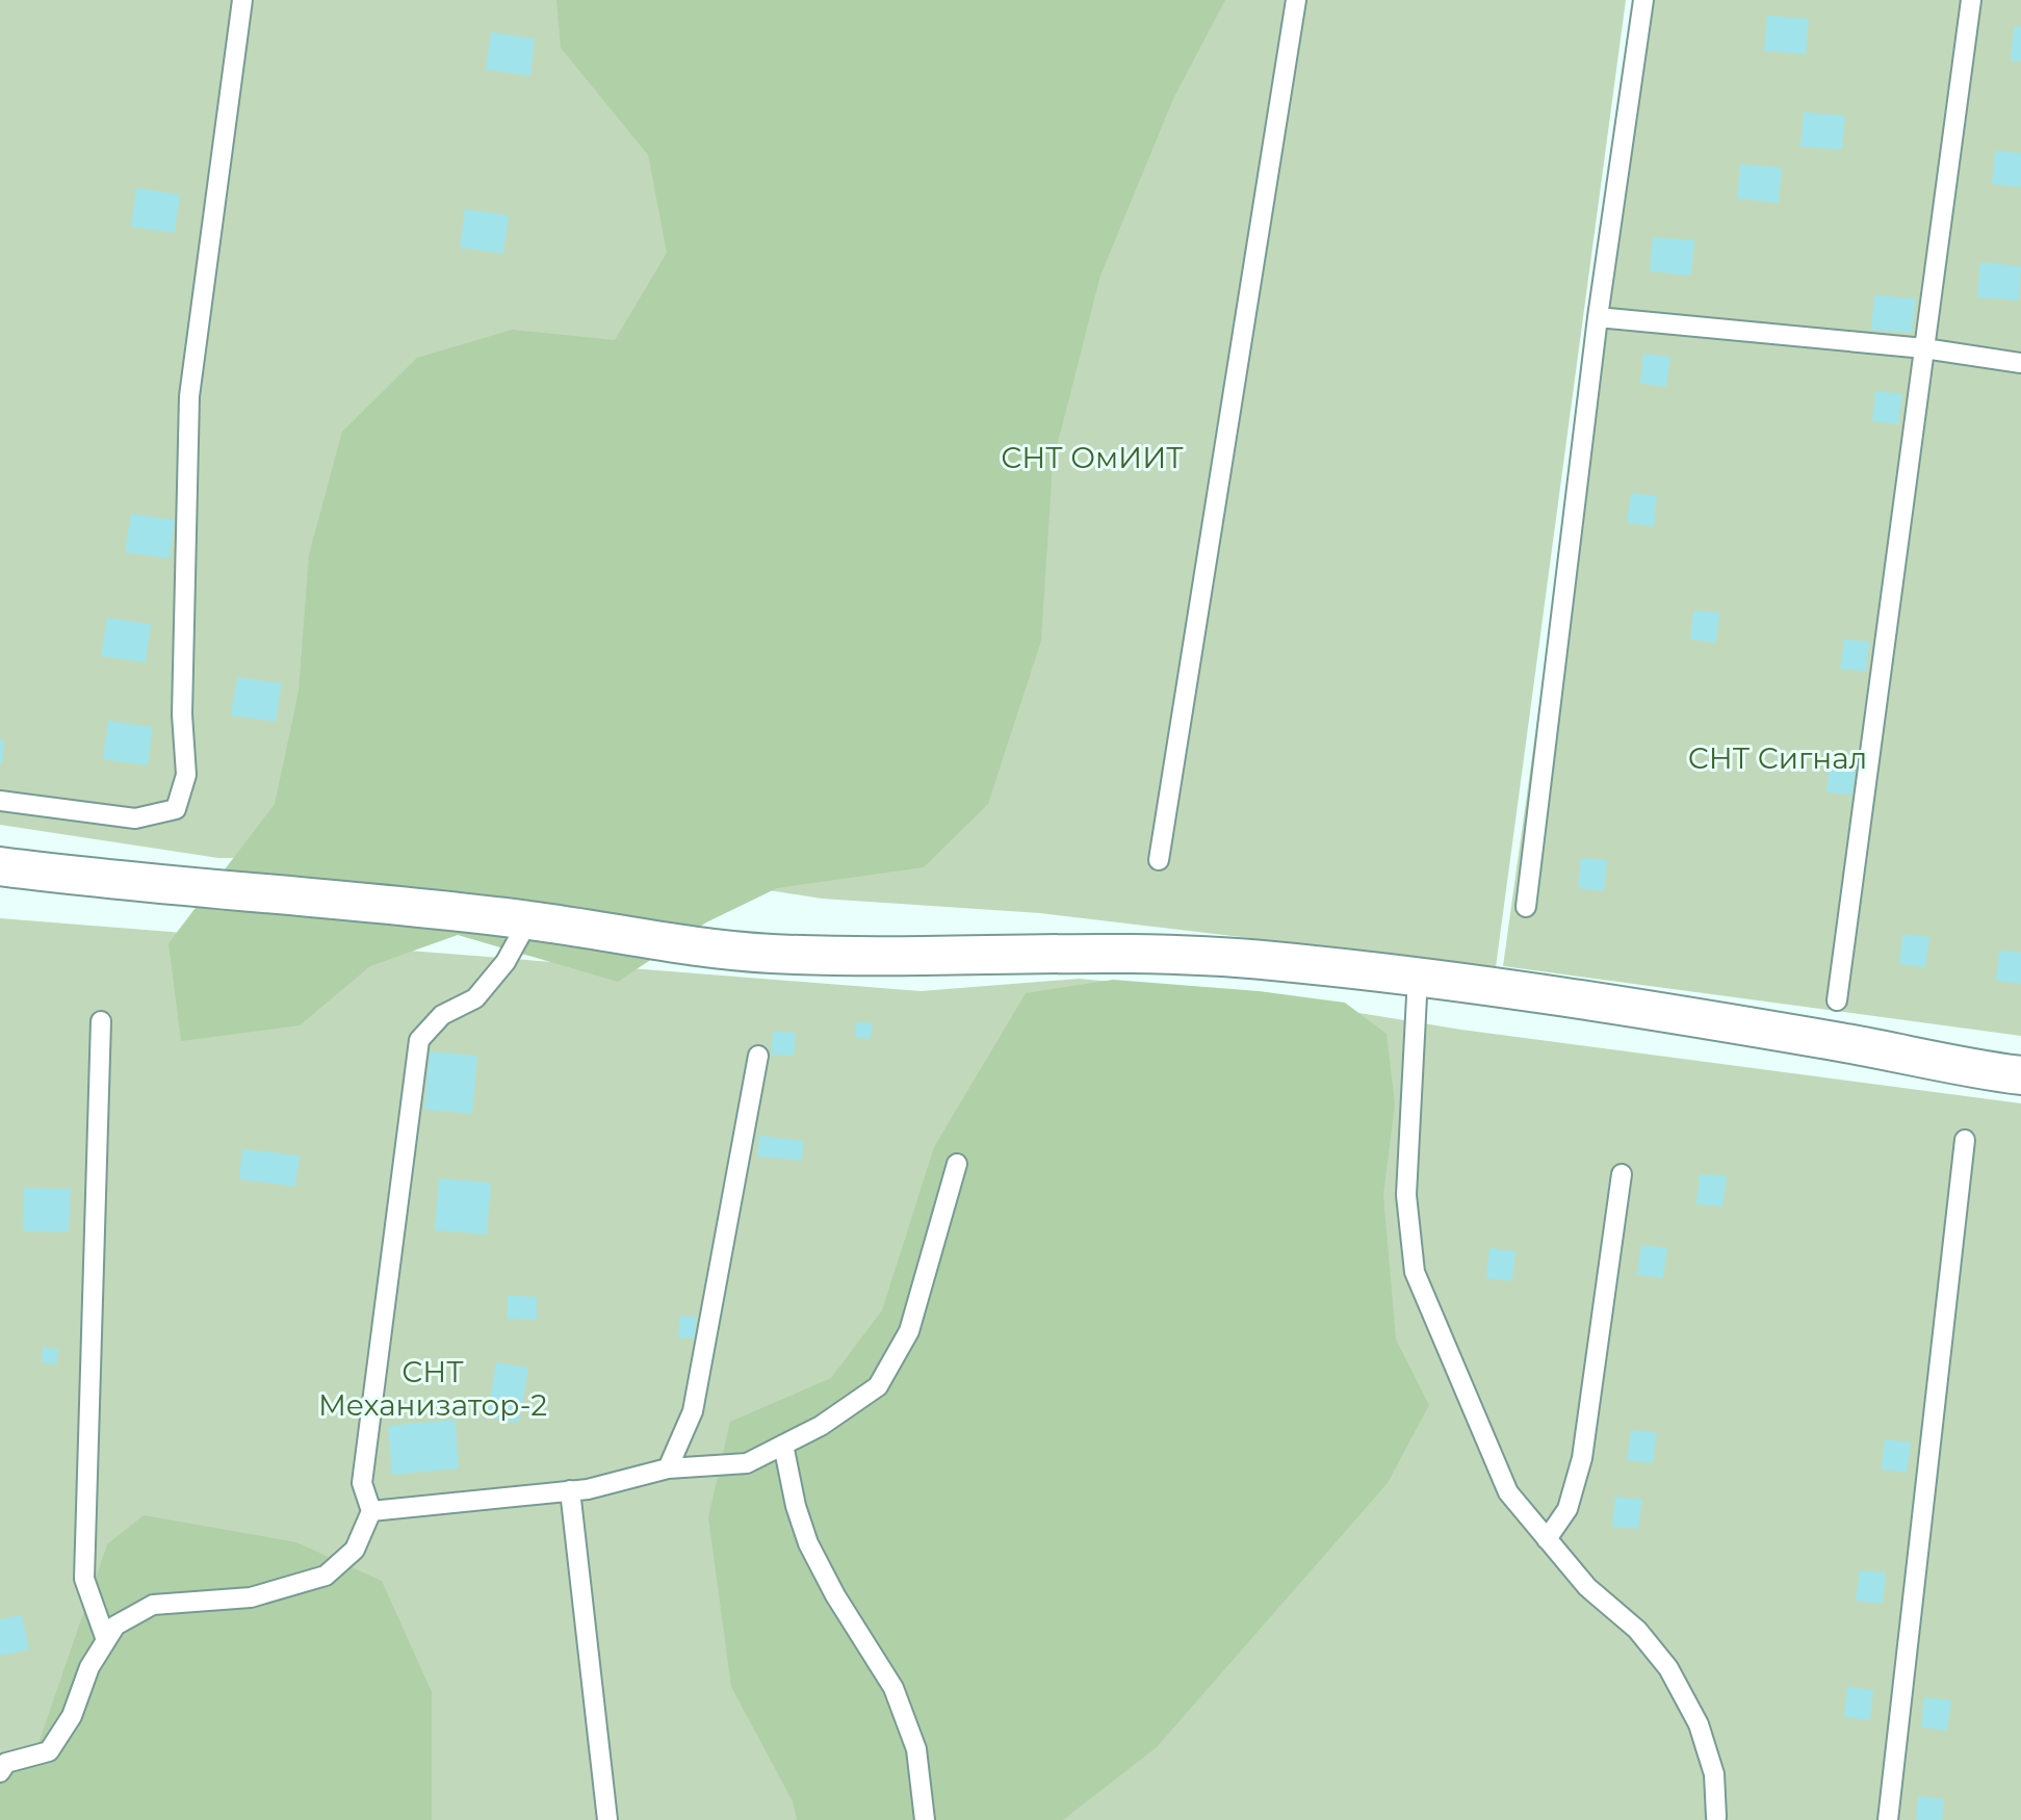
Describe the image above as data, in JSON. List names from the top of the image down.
{
  "parks": ["СНТ ОмИИТ", "СНТ Сигнал", "СНТ Механизатор-2"]
}
